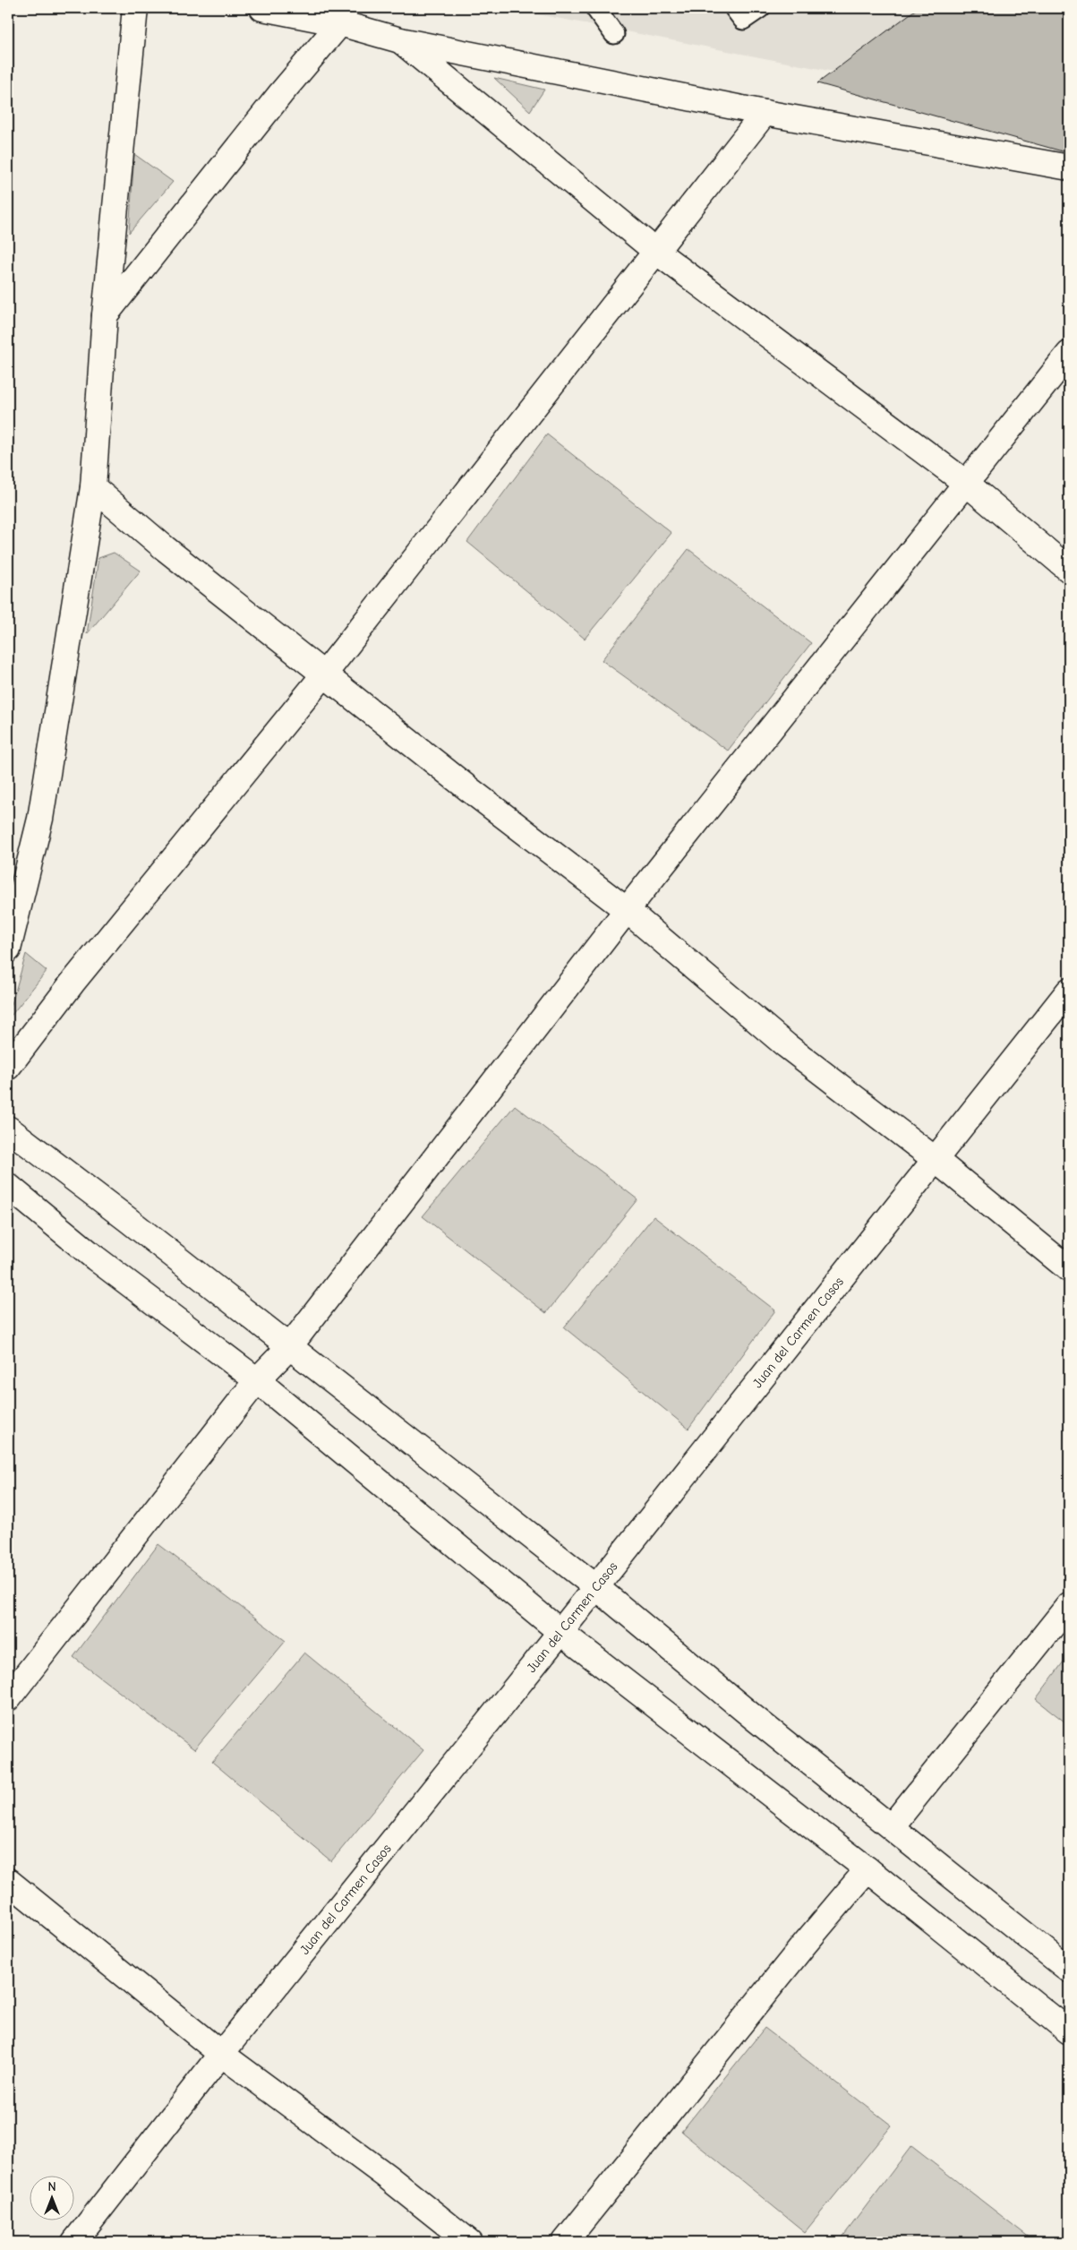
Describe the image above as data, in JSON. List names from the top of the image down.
{
  "streets": {
    "street": ["Juan del Carmen Casos"]
  },
  "north": "top"
}
